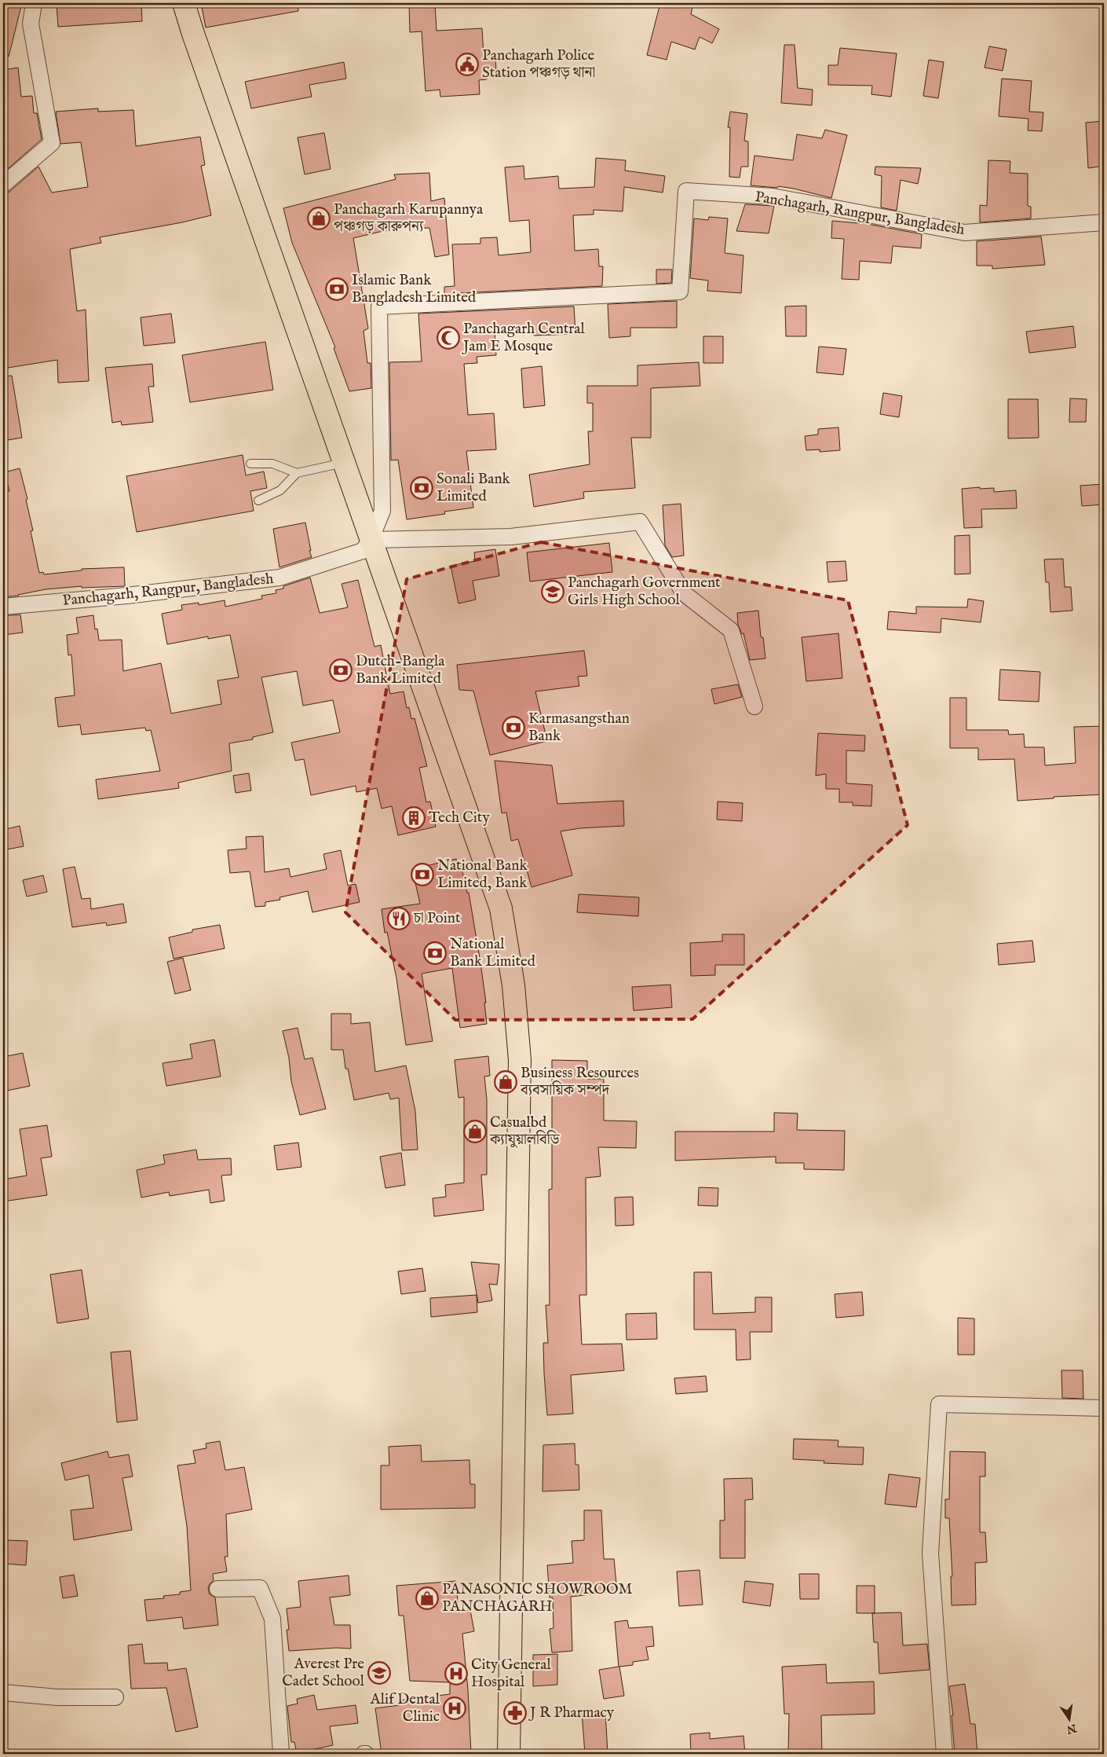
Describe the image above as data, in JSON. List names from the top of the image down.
{
  "streets": {
    "street": ["Panchagarh, Rangpur, Bangladesh"]
  },
  "places": {
    "public building": ["Panchagarh Police Station পঞ্চগড় থানা"],
    "shop": [
      "Panchagarh Karupannya পঞ্চগড় কারুপন্য",
      "Business Resources ব্যবসায়িক সম্পদ",
      "Casualbd ক্যাযুয়ালবিডি",
      "PANASONIC SHOWROOM PANCHAGARH"
    ],
    "bank": [
      "Islamic Bank Bangladesh Limited",
      "Sonali Bank Limited",
      "Dutch-Bangla Bank Limited",
      "Karmasangsthan Bank",
      "National Bank Limited, Bank",
      "National Bank Limited"
    ],
    "mosque": ["Panchagarh Central Jam E Mosque"],
    "school or university": ["Panchagarh Government Girls High School", "Averest Pre Cadet School"],
    "building": ["Tech City"],
    "restaurant": ["চা Point"],
    "hospital": ["City General Hospital", "Alif Dental Clinic"],
    "pharmacy": ["J R Pharmacy"]
  },
  "north": "bottom"
}
